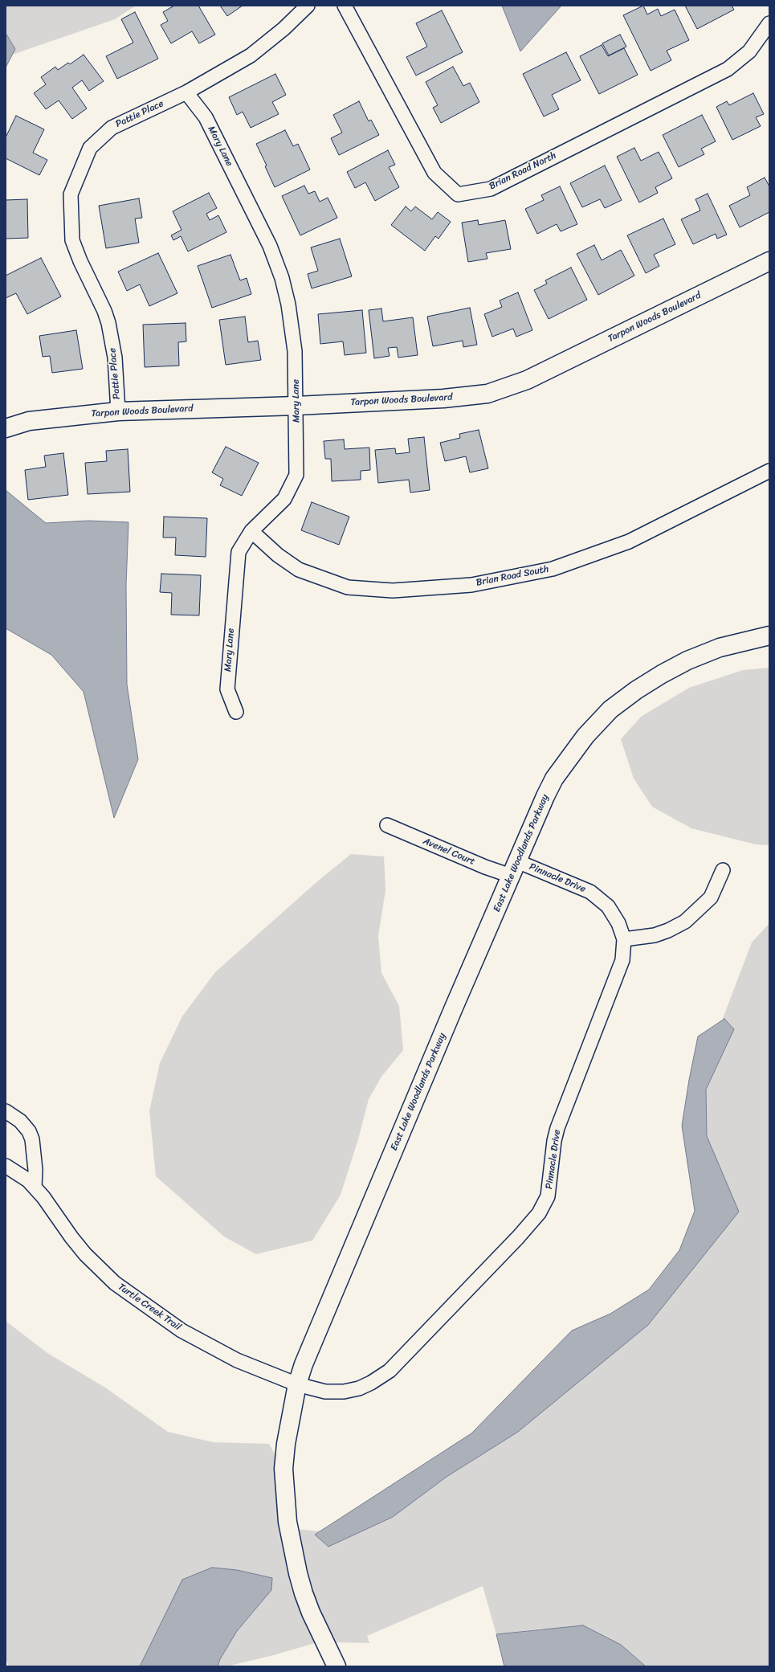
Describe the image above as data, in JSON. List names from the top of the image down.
{
  "streets": {
    "street": [
      "Pattie Place",
      "Mary Lane",
      "Brian Road North",
      "Tarpon Woods Boulevard",
      "Brian Road South",
      "Avenel Court",
      "East Lake Woodlands Parkway",
      "Pinnacle Drive",
      "Turtle Creek Trail"
    ]
  },
  "crossings": [
    ["Pattie Place", "Mary Lane"],
    ["Pattie Place", "Tarpon Woods Boulevard"],
    ["Mary Lane", "Tarpon Woods Boulevard"],
    ["Mary Lane", "Brian Road South"],
    ["Avenel Court", "East Lake Woodlands Parkway"],
    ["Avenel Court", "Pinnacle Drive"],
    ["East Lake Woodlands Parkway", "Pinnacle Drive"],
    ["East Lake Woodlands Parkway", "Turtle Creek Trail"],
    ["Pinnacle Drive", "Turtle Creek Trail"]
  ]
}
